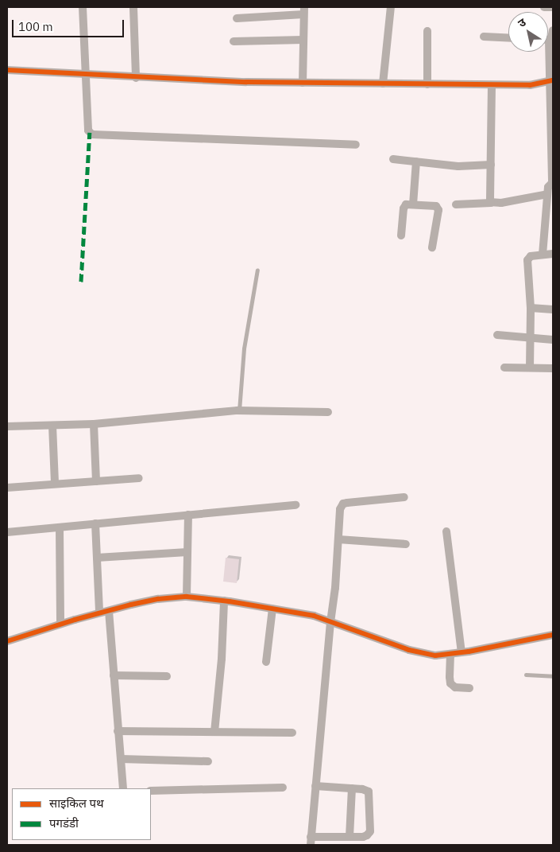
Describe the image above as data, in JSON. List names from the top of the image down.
{
  "legend": ["साइकिल पथ", "पगडंडी"],
  "scale_bar": "100 m",
  "north": "top left"
}
